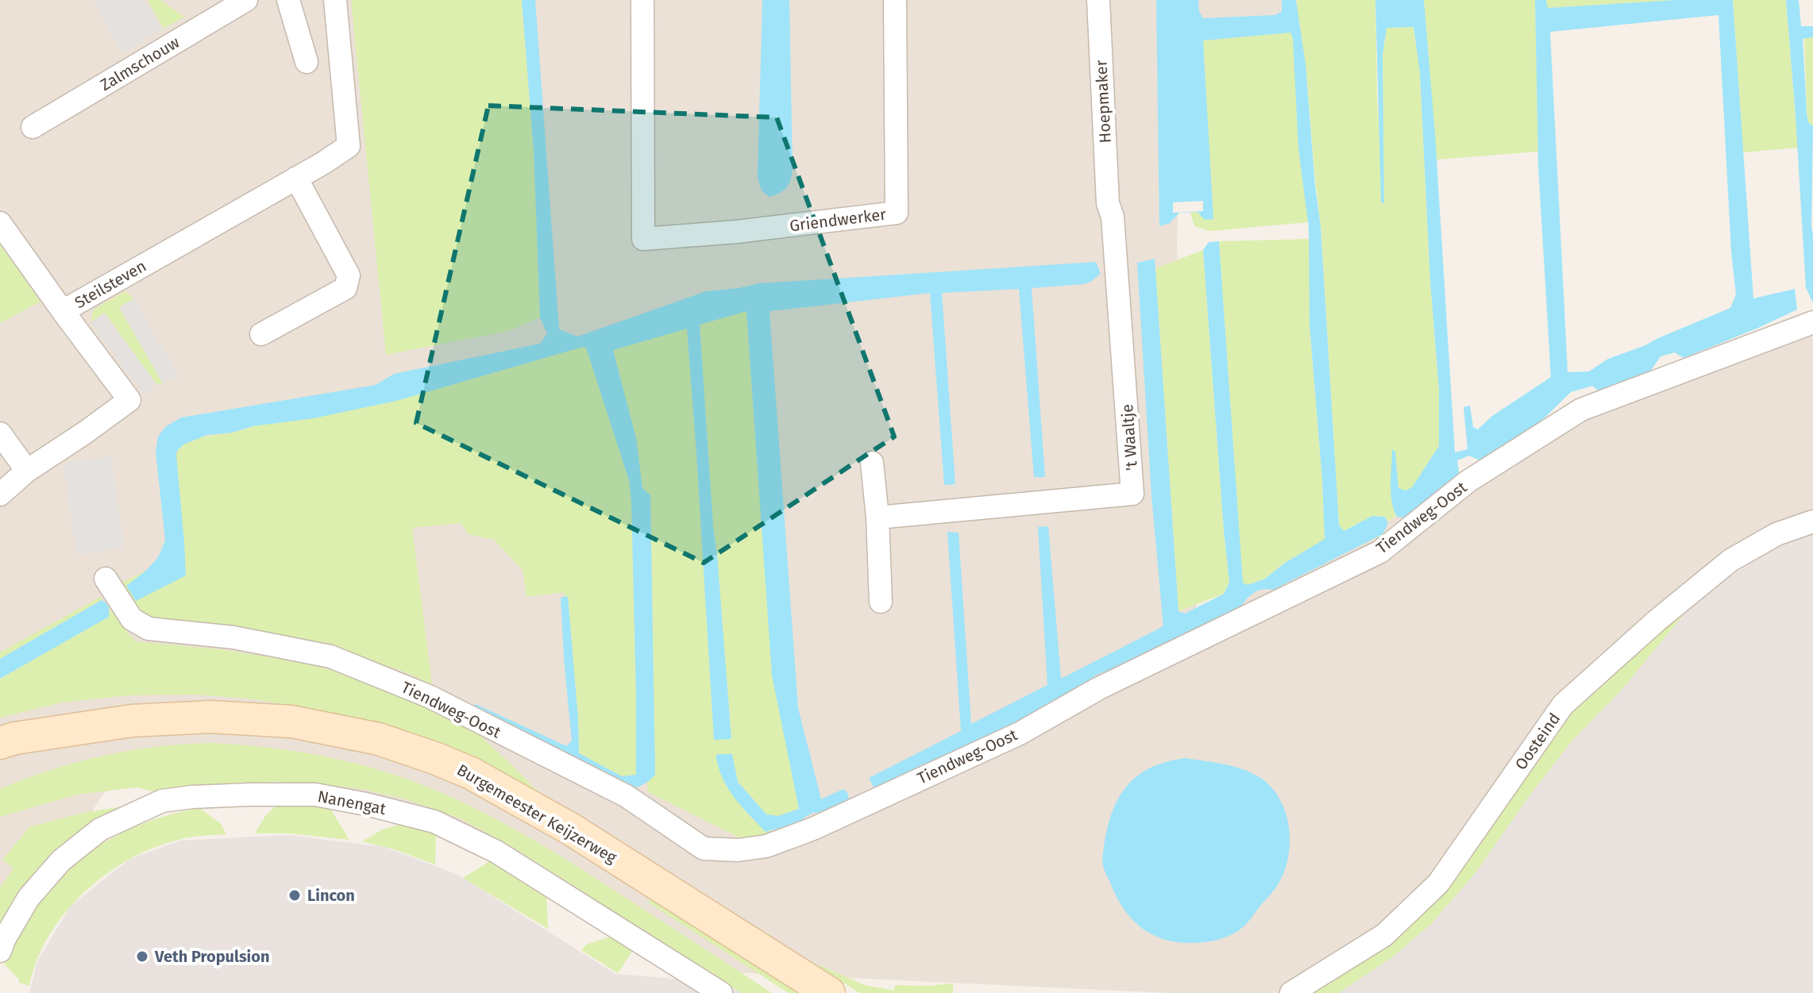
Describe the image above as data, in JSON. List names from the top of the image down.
{
  "streets": {
    "street": [
      "Zalmschouw",
      "Hoepmaker",
      "Griendwerker",
      "Steilsteven",
      "'t Waaltje",
      "Tiendweg-Oost",
      "Oosteind",
      "Nanengat",
      "Burgemeester Keijzerweg"
    ]
  },
  "crossings": [
    ["Hoepmaker", "'t Waaltje"]
  ],
  "places": ["Lincon", "Veth Propulsion"]
}
